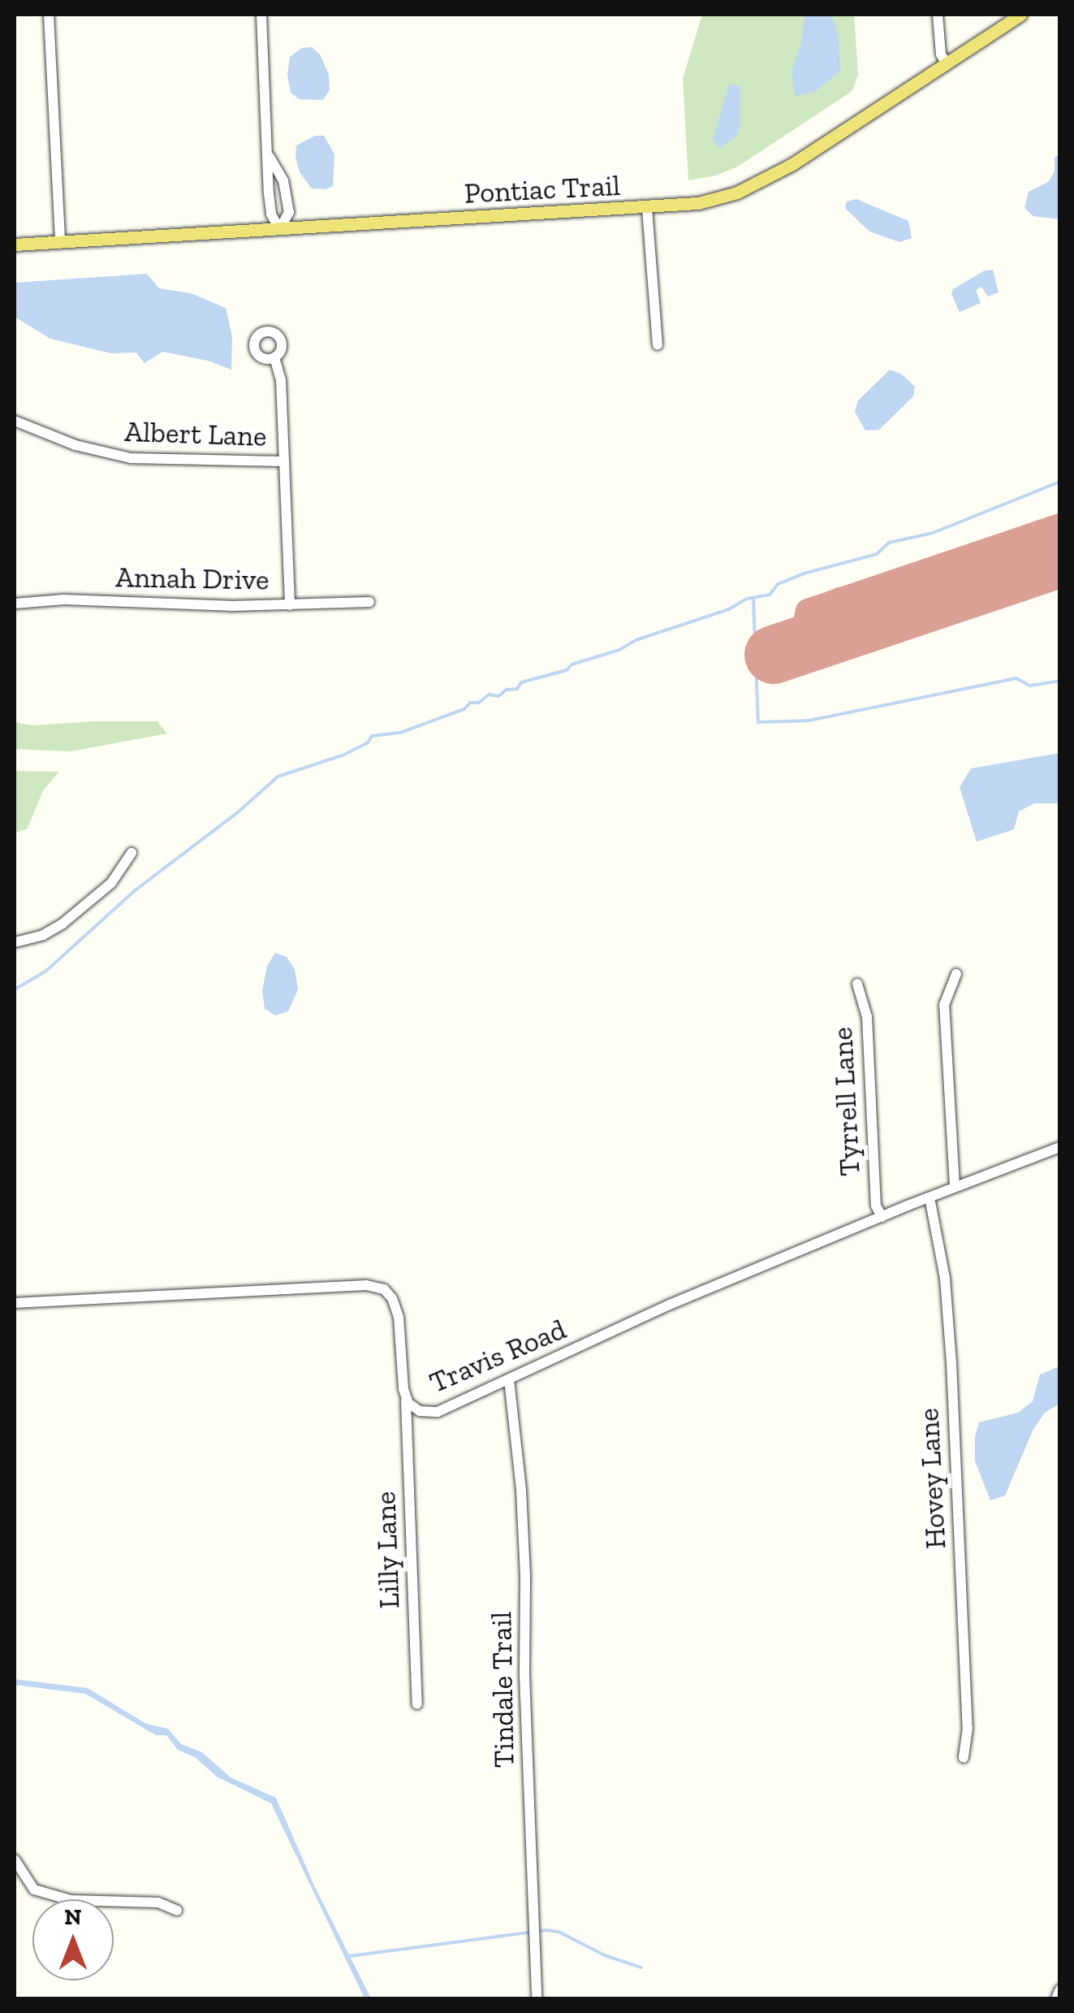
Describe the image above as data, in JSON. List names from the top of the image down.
{
  "streets": {
    "main road": ["Pontiac Trail"],
    "street": [
      "Albert Lane",
      "Annah Drive",
      "Tyrrell Lane",
      "Travis Road",
      "Hovey Lane",
      "Lilly Lane",
      "Tindale Trail"
    ]
  },
  "crossings": [
    ["Tyrrell Lane", "Travis Road"],
    ["Travis Road", "Hovey Lane"],
    ["Travis Road", "Lilly Lane"],
    ["Travis Road", "Tindale Trail"]
  ],
  "north": "top"
}
